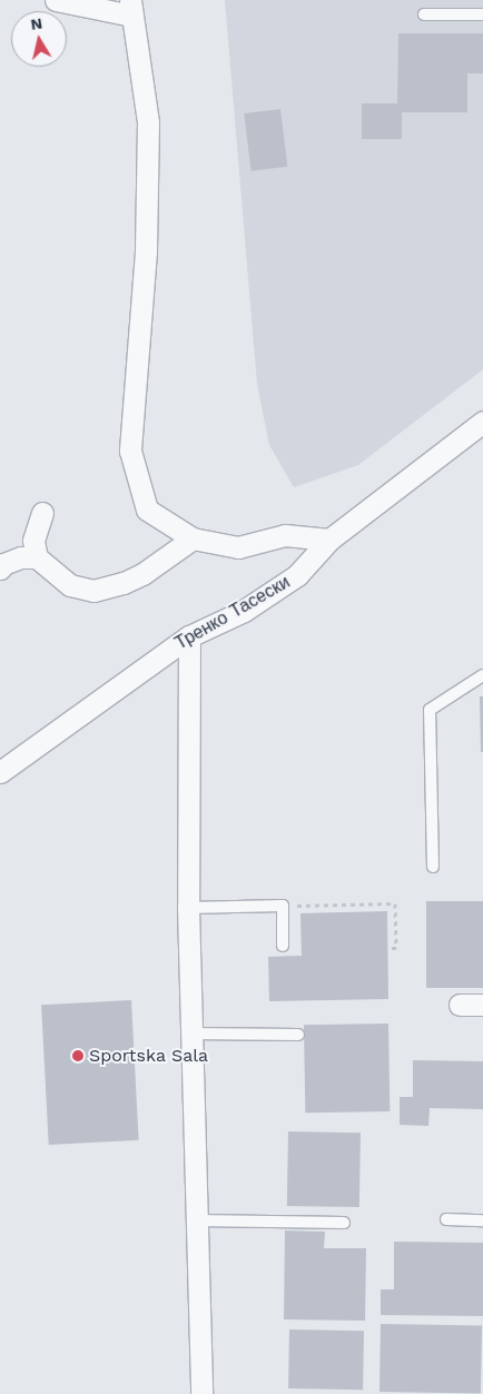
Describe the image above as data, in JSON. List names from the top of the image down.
{
  "streets": {
    "street": ["Тренко Тасески"]
  },
  "places": ["Sportska Sala"],
  "north": "top"
}
